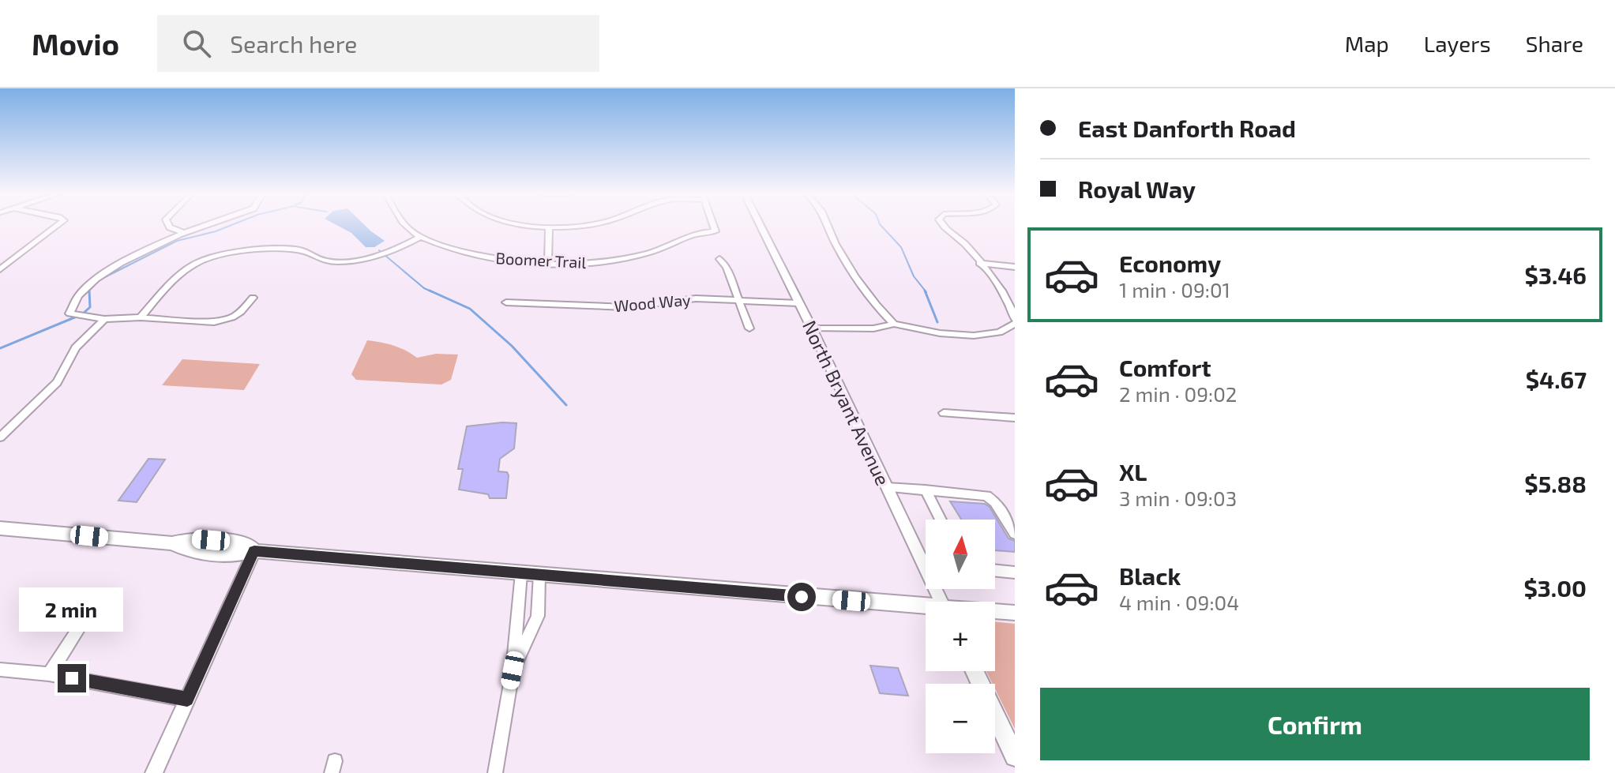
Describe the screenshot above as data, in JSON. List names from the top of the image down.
{
  "streets": {
    "street": ["Boomer Trail", "Wood Way", "North Bryant Avenue"]
  },
  "crossings": [
    ["Wood Way", "North Bryant Avenue"]
  ],
  "north": "top",
  "page": {
    "header": "Movio",
    "search": "Search here",
    "nav": ["Map", "Layers", "Share"],
    "banner": ["East Danforth Road", "Royal Way"],
    "list": [
      {
        "name": "Economy",
        "note": "1 min · 09:01",
        "value": "$3.46"
      },
      {
        "name": "Comfort",
        "note": "2 min · 09:02",
        "value": "$4.67"
      },
      {
        "name": "XL",
        "note": "3 min · 09:03",
        "value": "$5.88"
      },
      {
        "name": "Black",
        "note": "4 min · 09:04",
        "value": "$3.00"
      }
    ],
    "map_buttons": ["+", "−"],
    "bubble": "2 min",
    "buttons": "Confirm"
  }
}
